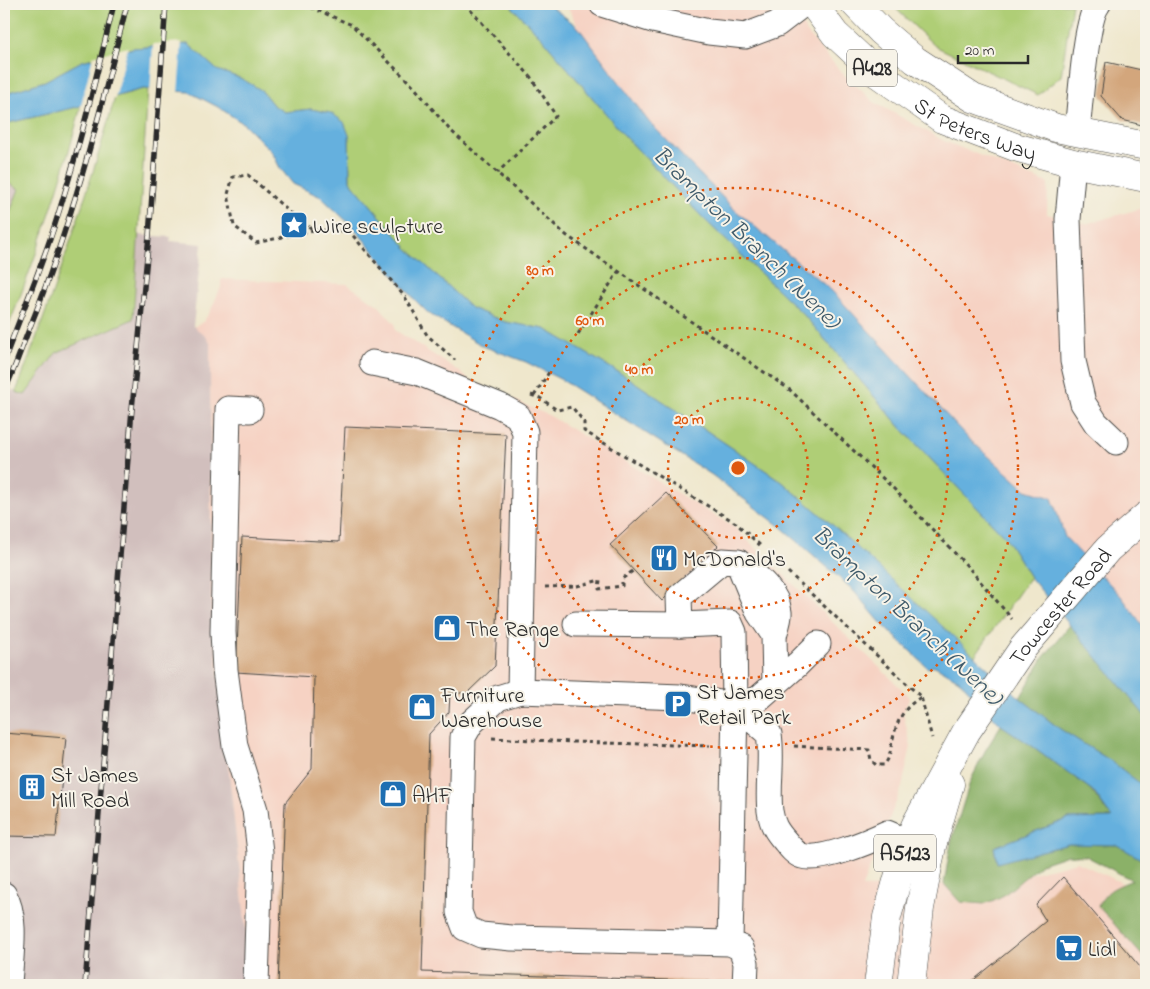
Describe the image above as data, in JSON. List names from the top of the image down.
{
  "streets": {
    "main road": [
      "A428",
      "St Peters Way",
      "Towcester Road",
      "A5123"
    ]
  },
  "water": ["Brampton Branch (Nene)"],
  "places": {
    "place": ["Wire sculpture"],
    "restaurant": ["McDonald's"],
    "shop": ["The Range", "Furniture Warehouse", "AHF"],
    "parking": ["St James Retail Park"],
    "building": ["St James Mill Road"],
    "supermarket": ["Lidl"]
  },
  "scale_bar": "20 m",
  "rings": [
    "80 m",
    "60 m",
    "40 m",
    "20 m"
  ]
}
